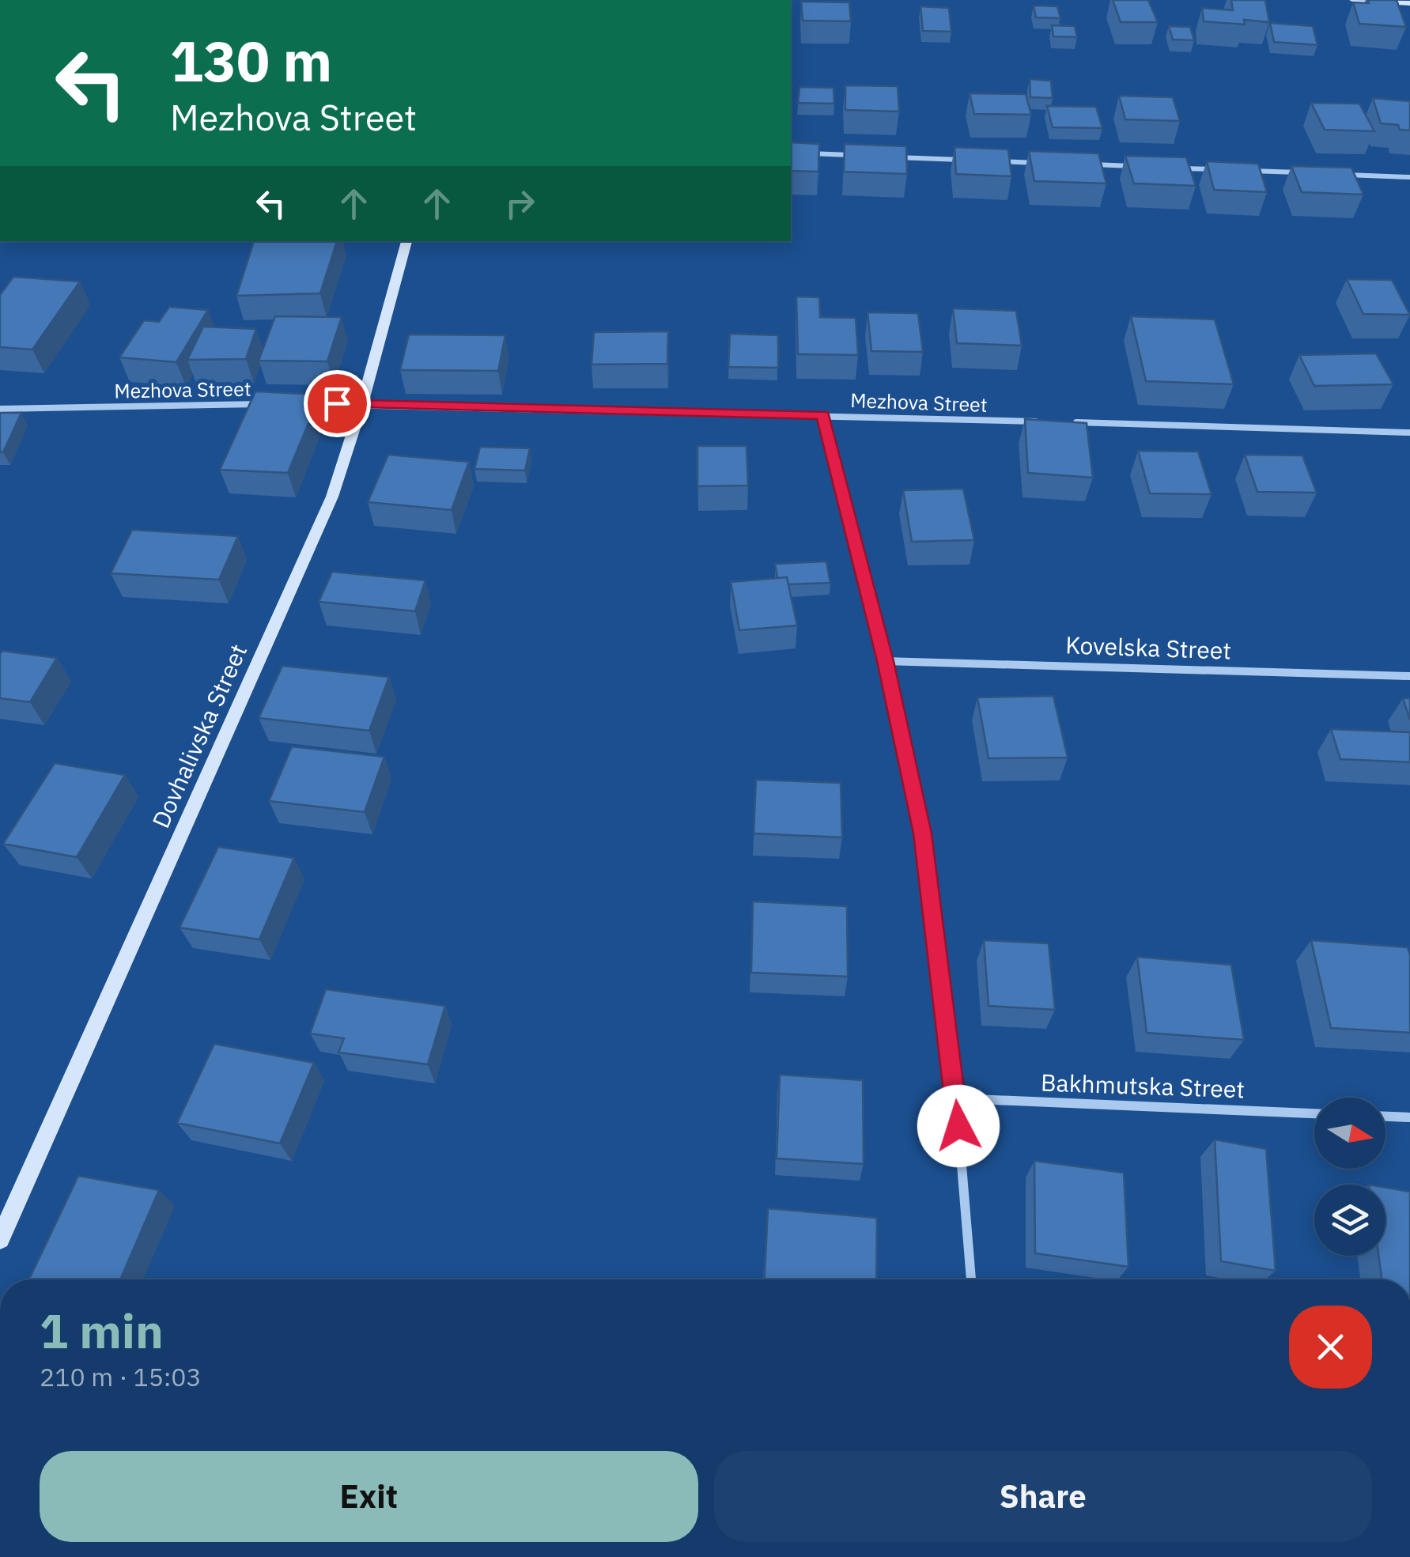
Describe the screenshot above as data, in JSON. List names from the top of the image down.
{
  "streets": {
    "street": [
      "Mezhova Street",
      "Kovelska Street",
      "Dovhalivska Street",
      "Bakhmutska Street"
    ]
  },
  "crossings": [
    ["Mezhova Street", "Dovhalivska Street"]
  ],
  "north": "right",
  "page": {
    "turn": ["130 m", "Mezhova Street"],
    "heading": ["1 min", "210 m · 15:03"],
    "buttons": ["Exit", "Share"]
  }
}
